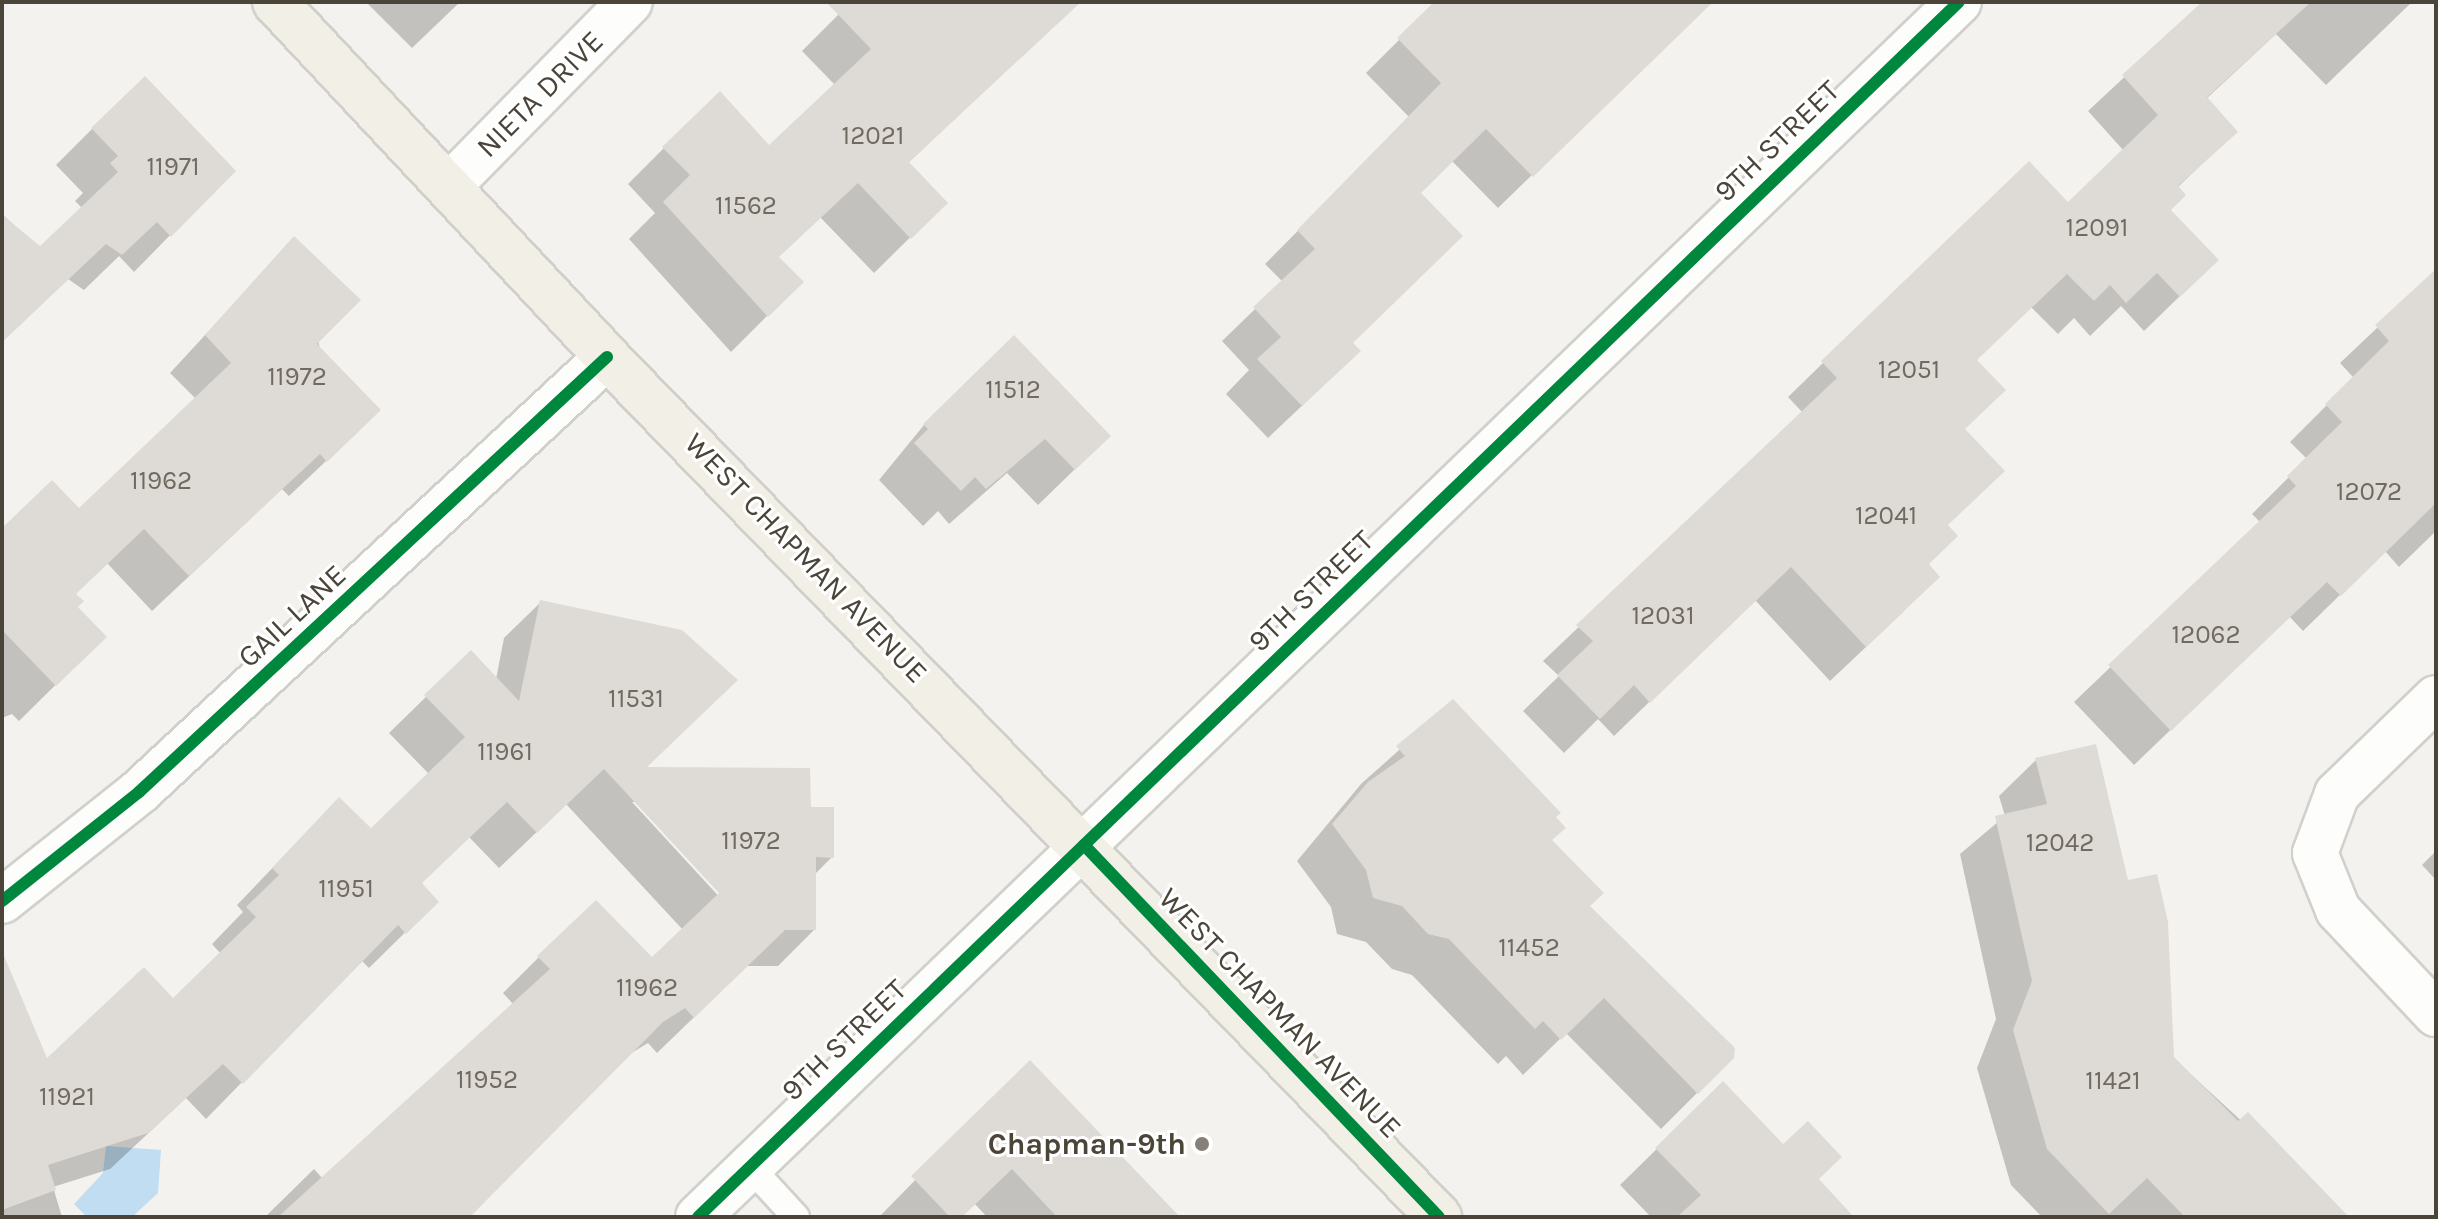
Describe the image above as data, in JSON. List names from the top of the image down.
{
  "streets": {
    "main road": ["WEST CHAPMAN AVENUE"],
    "street": ["NIETA DRIVE", "9TH STREET", "GAIL LANE"]
  },
  "crossings": [
    ["NIETA DRIVE", "WEST CHAPMAN AVENUE"],
    ["9TH STREET", "WEST CHAPMAN AVENUE"],
    ["WEST CHAPMAN AVENUE", "GAIL LANE"]
  ],
  "places": ["Chapman-9th"],
  "house_numbers": [
    "12021",
    "11971",
    "11562",
    "12091",
    "12051",
    "11972",
    "11512",
    "11962",
    "12072",
    "12041",
    "12031",
    "12062",
    "11531",
    "11961",
    "11972",
    "12042",
    "11951",
    "11452",
    "11962",
    "11952",
    "11421",
    "11921"
  ]
}
